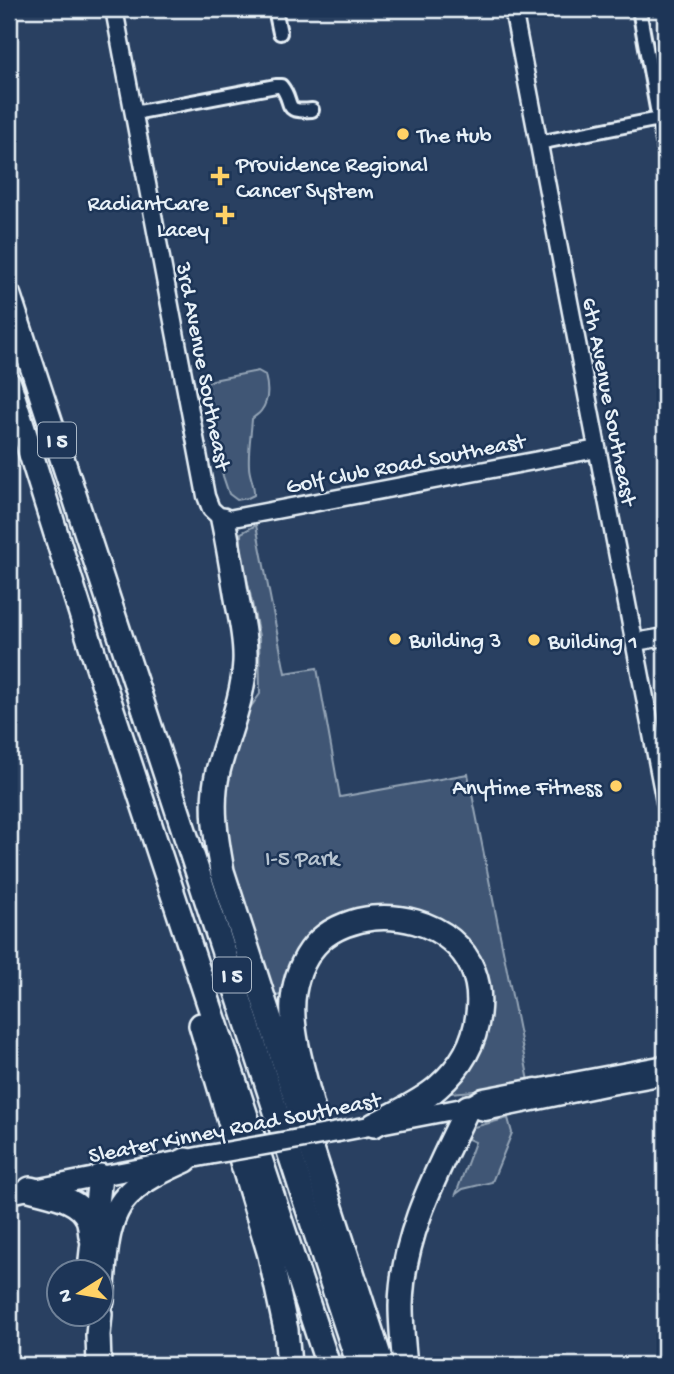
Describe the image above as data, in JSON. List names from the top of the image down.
{
  "streets": {
    "highway": ["I 5"],
    "main road": ["Sleater Kinney Road Southeast"],
    "street": ["3rd Avenue Southeast", "6th Avenue Southeast", "Golf Club Road Southeast"]
  },
  "crossings": [
    ["3rd Avenue Southeast", "Golf Club Road Southeast"],
    ["6th Avenue Southeast", "Golf Club Road Southeast"]
  ],
  "parks": ["I-5 Park"],
  "places": {
    "other": [
      "The Hub",
      "Building 3",
      "Building 1",
      "Anytime Fitness"
    ],
    "health": ["Providence Regional Cancer System", "RadiantCare Lacey"]
  },
  "north": "left"
}
